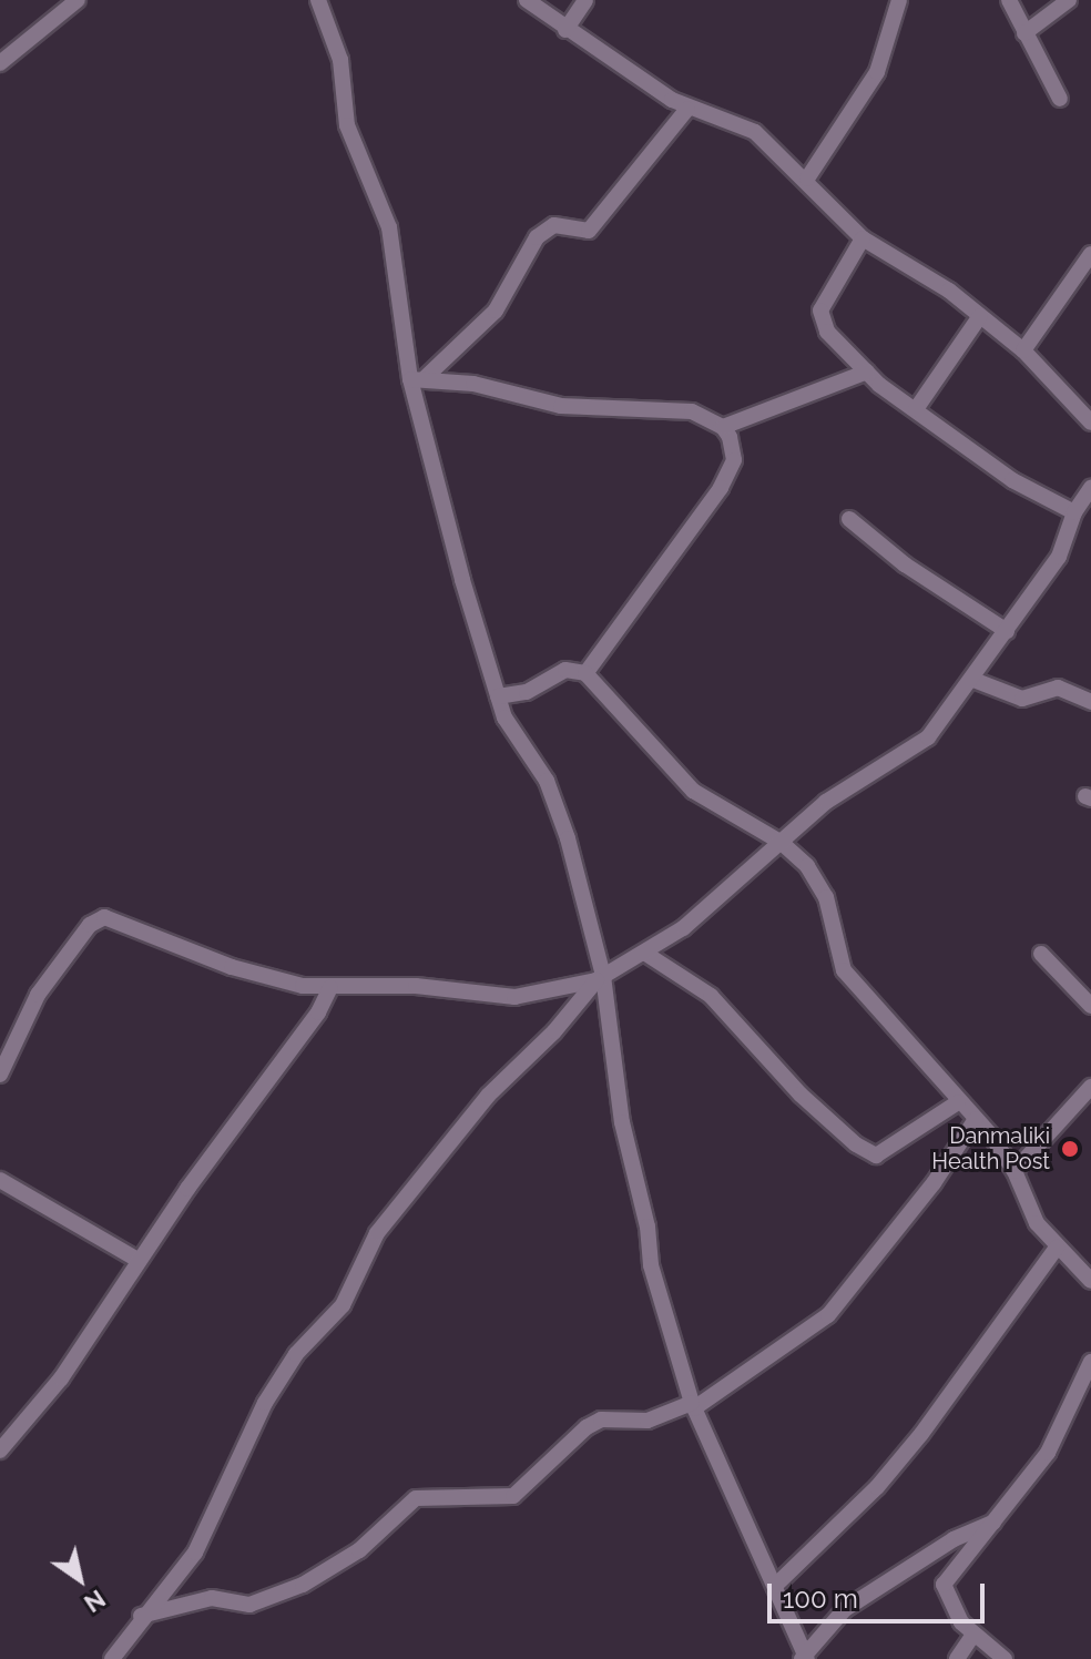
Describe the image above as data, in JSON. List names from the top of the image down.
{
  "places": ["Danmaliki Health Post"],
  "scale_bar": "100 m",
  "north": "bottom right"
}
